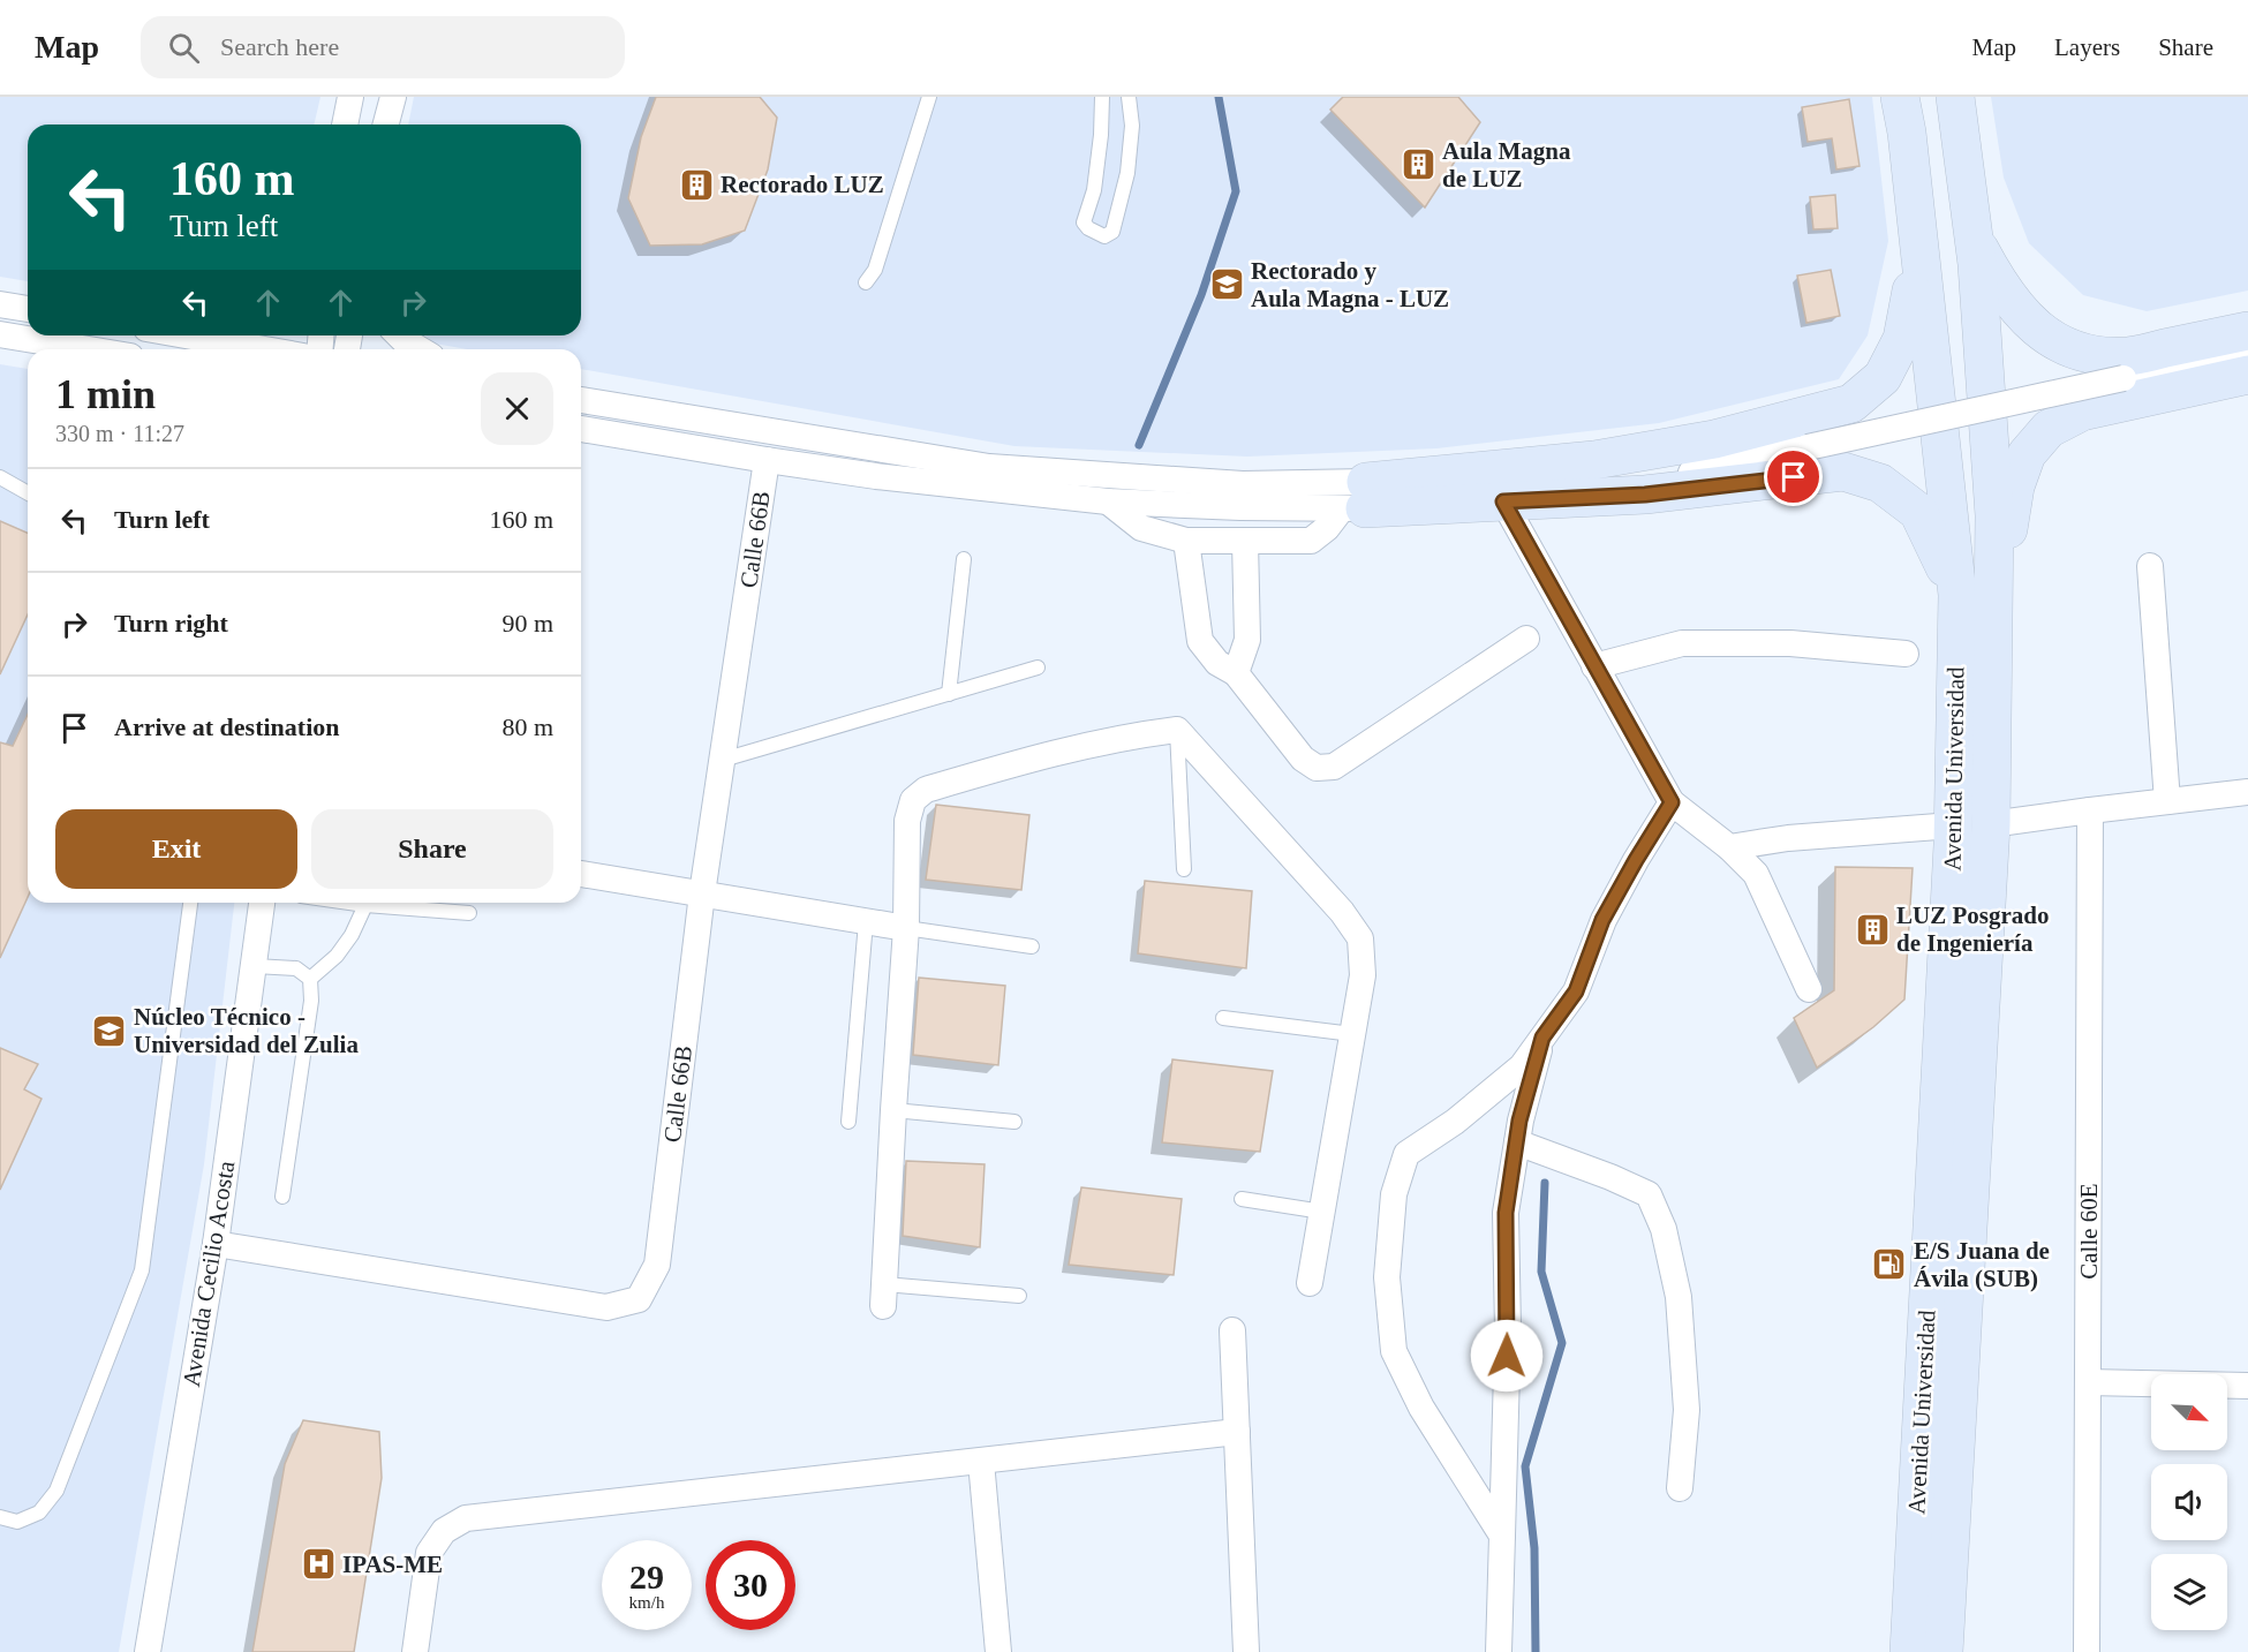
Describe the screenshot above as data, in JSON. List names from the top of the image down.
{
  "streets": {
    "street": [
      "Calle 66B",
      "Avenida Universidad",
      "Calle 60E",
      "Avenida Cecilio Acosta"
    ]
  },
  "crossings": [
    ["Calle 66B", "Avenida Cecilio Acosta"]
  ],
  "places": {
    "building": ["Aula Magna de LUZ", "Rectorado LUZ", "LUZ Posgrado de Ingeniería"],
    "school or university": ["Rectorado y Aula Magna - LUZ", "Núcleo Técnico - Universidad del Zulia"],
    "fuel station": ["E/S Juana de Ávila (SUB)"],
    "hospital": ["IPAS-ME"]
  },
  "north": "bottom right",
  "page": {
    "header": "Map",
    "search": "Search here",
    "nav": ["Map", "Layers", "Share"],
    "turn": ["160 m", "Turn left"],
    "heading": ["1 min", "330 m · 11:27"],
    "list": [
      {
        "name": "Turn left",
        "value": "160 m"
      },
      {
        "name": "Turn right",
        "value": "90 m"
      },
      {
        "name": "Arrive at destination",
        "value": "80 m"
      }
    ],
    "buttons": ["Exit", "Share"],
    "speed": "29 km/h",
    "limit": "30"
  }
}
